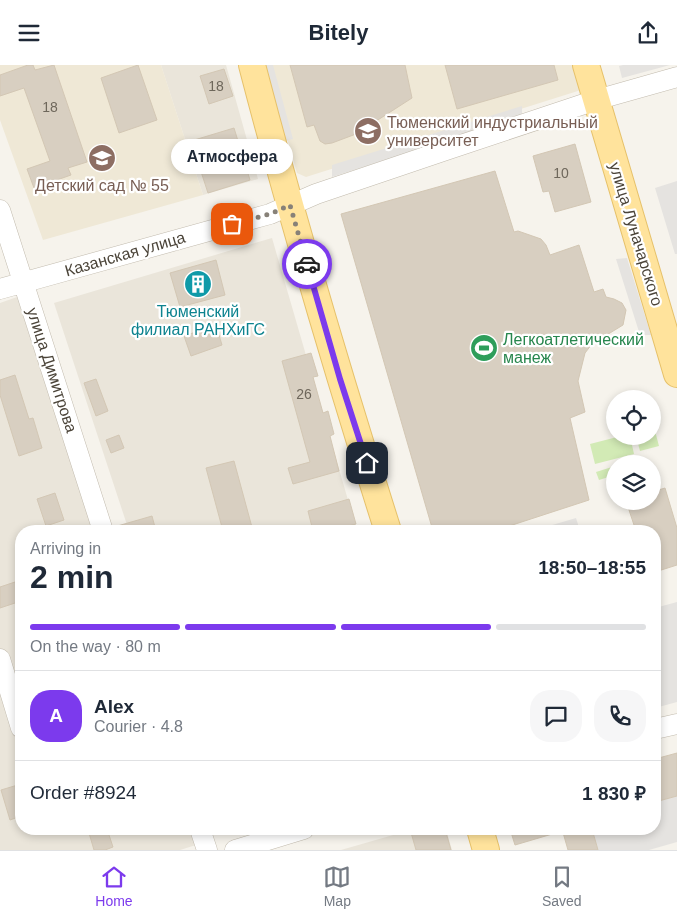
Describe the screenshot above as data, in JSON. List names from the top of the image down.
{
  "streets": {
    "main road": ["улица Луначарского"],
    "street": ["Казанская улица", "улица Димитрова"]
  },
  "crossings": [
    ["улица Луначарского", "Казанская улица"],
    ["Казанская улица", "улица Димитрова"]
  ],
  "places": {
    "school or university": ["Тюменский индустриальный университет", "Детский сад № 55"],
    "other": ["Атмосфера"],
    "building": ["Тюменский филиал РАНХиГС"],
    "sports": ["Легкоатлетический манеж"]
  },
  "house_numbers": [
    "18",
    "18",
    "10",
    "26"
  ],
  "page": {
    "header": "Bitely",
    "bubble": "Атмосфера",
    "heading": ["2 min", "Arriving in", "18:50–18:55"],
    "panel": [
      "Alex",
      "Courier · 4.8",
      "Order #8924",
      "1 830 ₽"
    ],
    "bar": "On the way · 80 m",
    "round": "A",
    "tabs": ["Home", "Map", "Saved"]
  }
}
